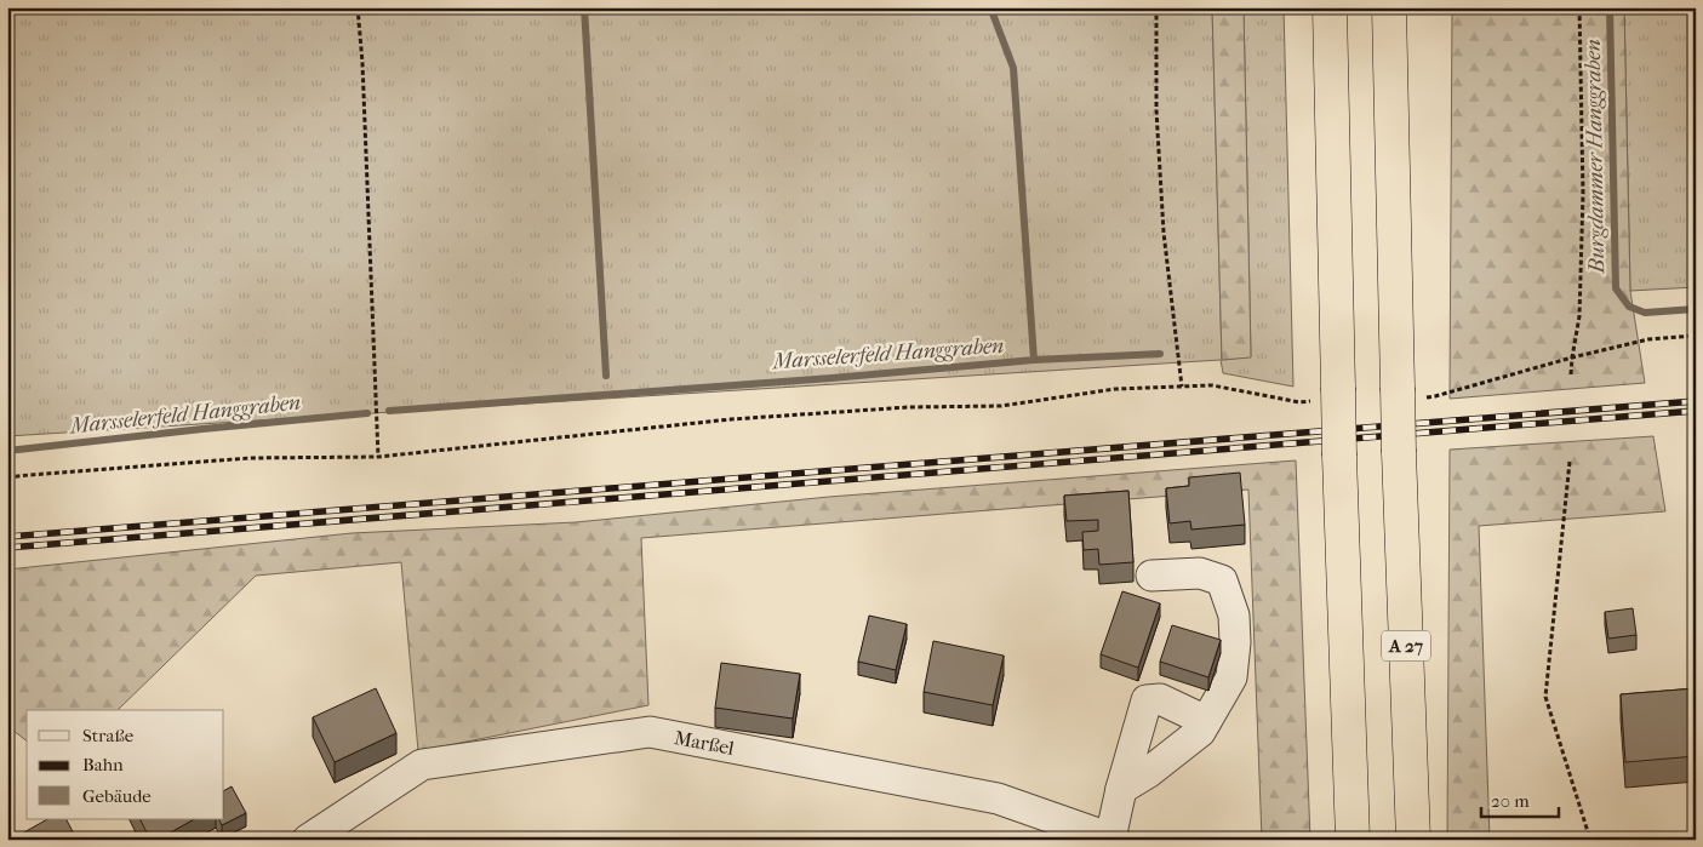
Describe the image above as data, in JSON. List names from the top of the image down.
{
  "streets": {
    "highway": ["A 27"],
    "street": ["Marßel"]
  },
  "water": ["Burgdammer Hanggraben", "Marsselerfeld Hanggraben"],
  "legend": ["Straße", "Bahn", "Gebäude"],
  "scale_bar": "20 m"
}
